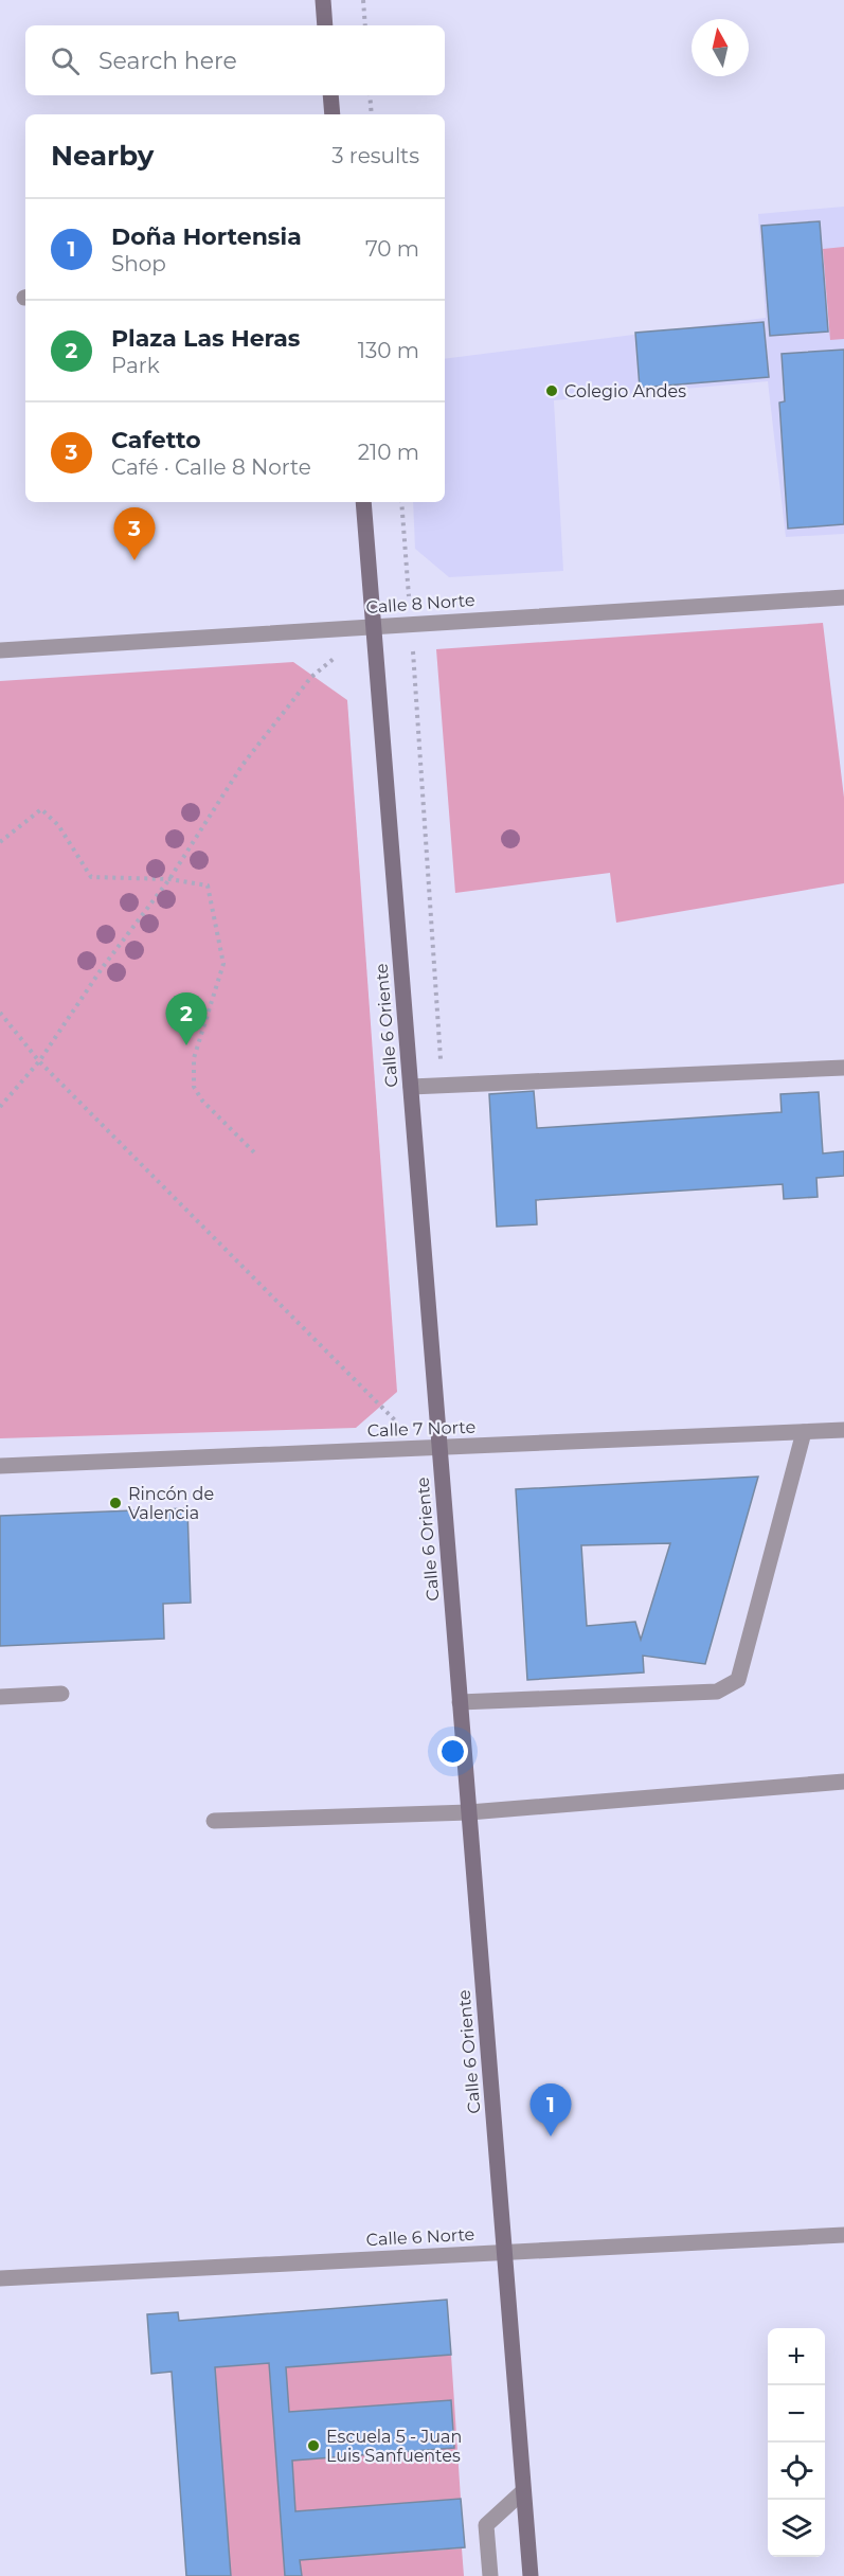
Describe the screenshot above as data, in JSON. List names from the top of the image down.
{
  "streets": {
    "main road": ["Calle 6 Oriente"],
    "street": ["Calle 8 Norte", "Calle 7 Norte", "Calle 6 Norte"]
  },
  "crossings": [
    ["Calle 8 Norte", "Calle 6 Oriente"],
    ["Calle 6 Oriente", "Calle 7 Norte"],
    ["Calle 6 Oriente", "Calle 6 Norte"]
  ],
  "places": ["Colegio Andes", "Rincón de Valencia", "Escuela 5 - Juan Luis Sanfuentes"],
  "north": "top",
  "page": {
    "search": "Search here",
    "heading": ["Nearby", "3 results"],
    "list": [
      {
        "mark": "1",
        "name": "Doña Hortensia",
        "note": "Shop",
        "value": "70 m"
      },
      {
        "mark": "2",
        "name": "Plaza Las Heras",
        "note": "Park",
        "value": "130 m"
      },
      {
        "mark": "3",
        "name": "Cafetto",
        "note": "Café · Calle 8 Norte",
        "value": "210 m"
      }
    ],
    "pins": ["3", "2", "1"],
    "map_buttons": ["+", "−"]
  }
}
